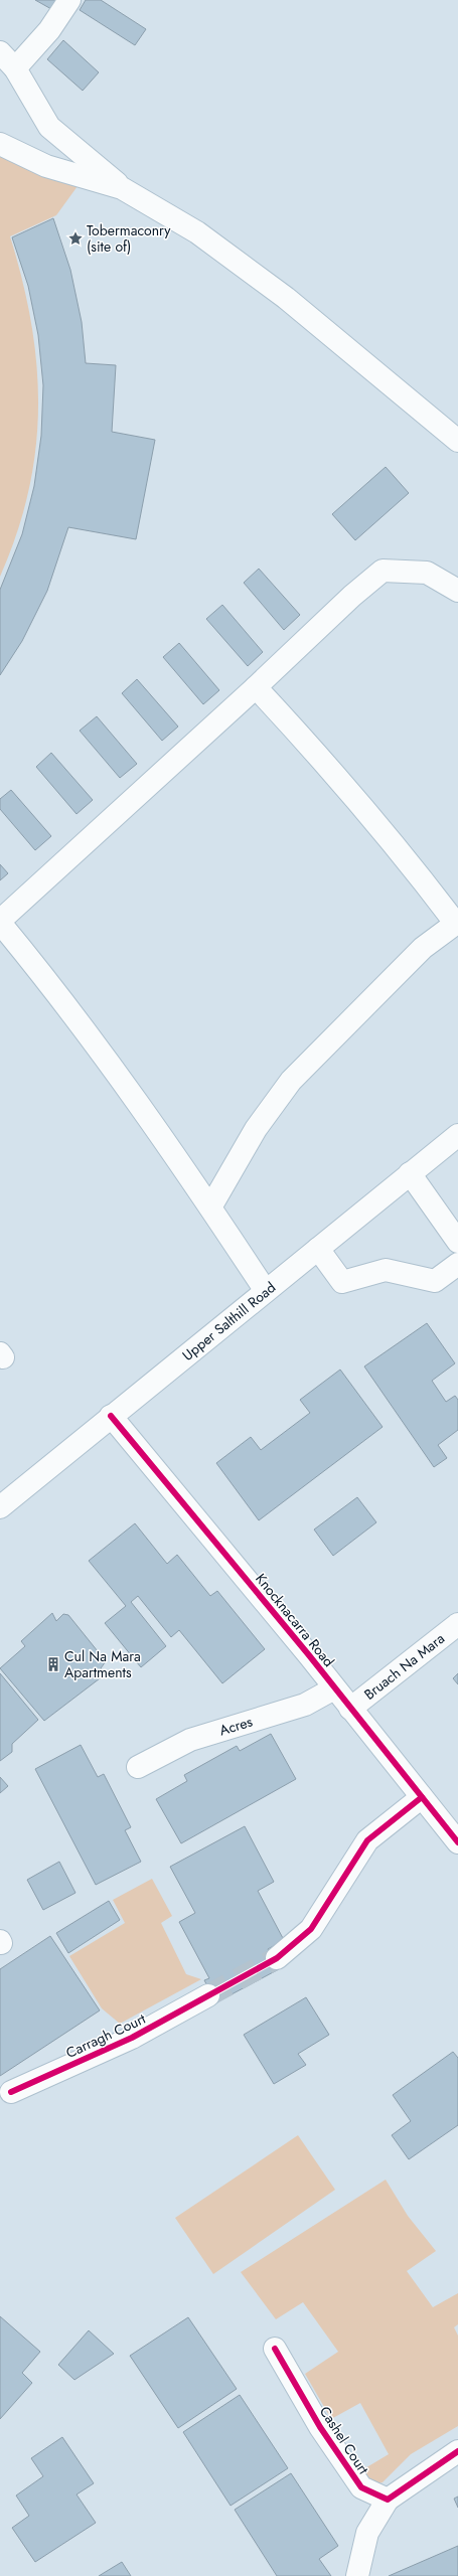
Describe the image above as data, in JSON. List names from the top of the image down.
{
  "streets": {
    "street": [
      "Upper Salthill Road",
      "Knocknacarra Road",
      "Bruach Na Mara",
      "Acres",
      "Carragh Court",
      "Cashel Court"
    ]
  },
  "crossings": [
    ["Upper Salthill Road", "Knocknacarra Road"],
    ["Knocknacarra Road", "Bruach Na Mara"],
    ["Knocknacarra Road", "Acres"]
  ],
  "places": {
    "place": ["Tobermaconry (site of)"],
    "building": ["Cul Na Mara Apartments"]
  }
}
